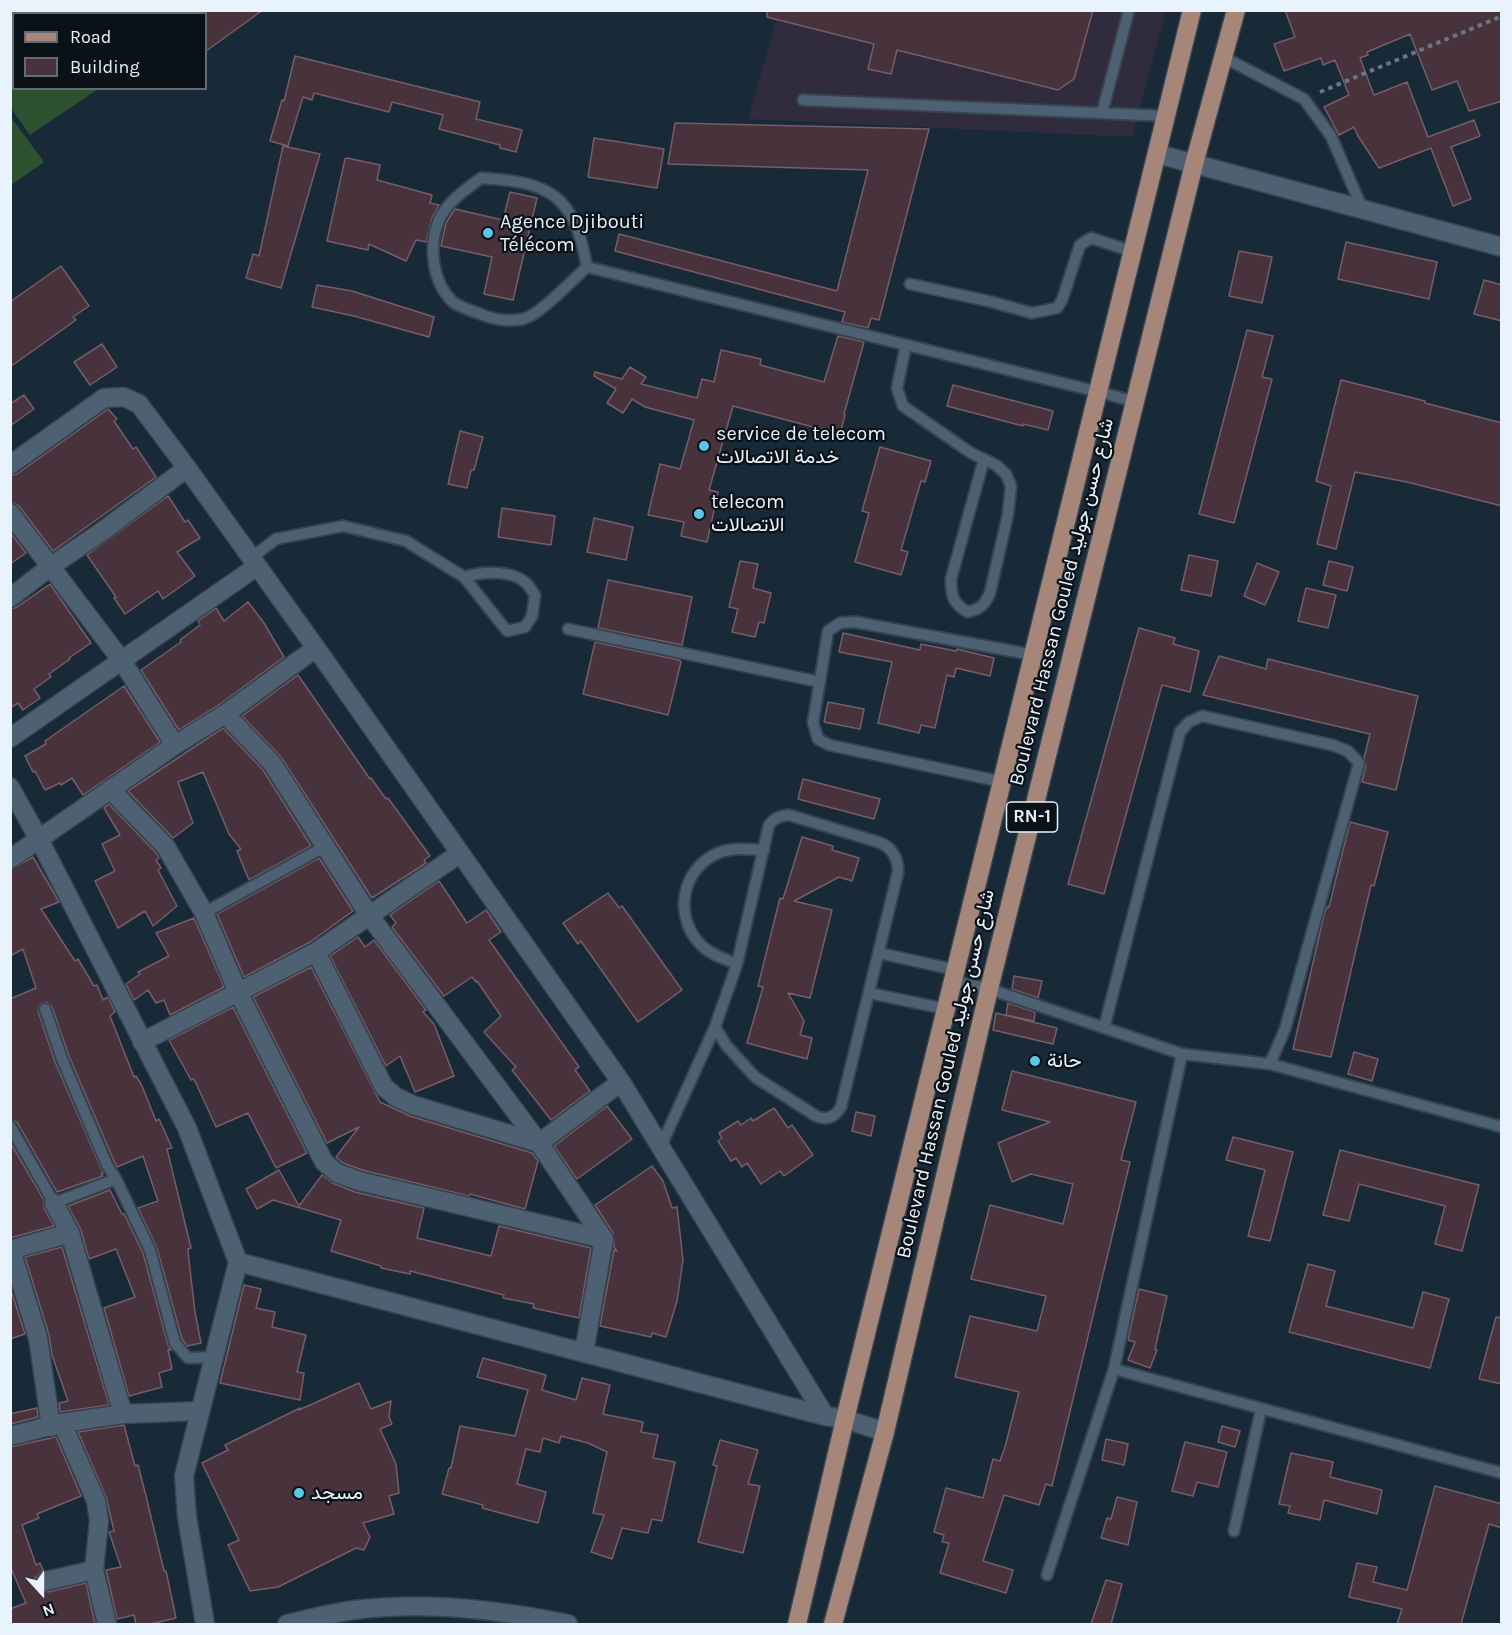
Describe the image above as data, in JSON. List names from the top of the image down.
{
  "streets": {
    "main road": ["Boulevard Hassan Gouled شارع حسن جوليد", "RN-1"]
  },
  "places": [
    "Agence Djibouti Télécom",
    "service de telecom خدمة الاتصالات",
    "telecom الاتصالات",
    "حانة",
    "مسجد"
  ],
  "legend": ["Road", "Building"],
  "north": "bottom"
}
